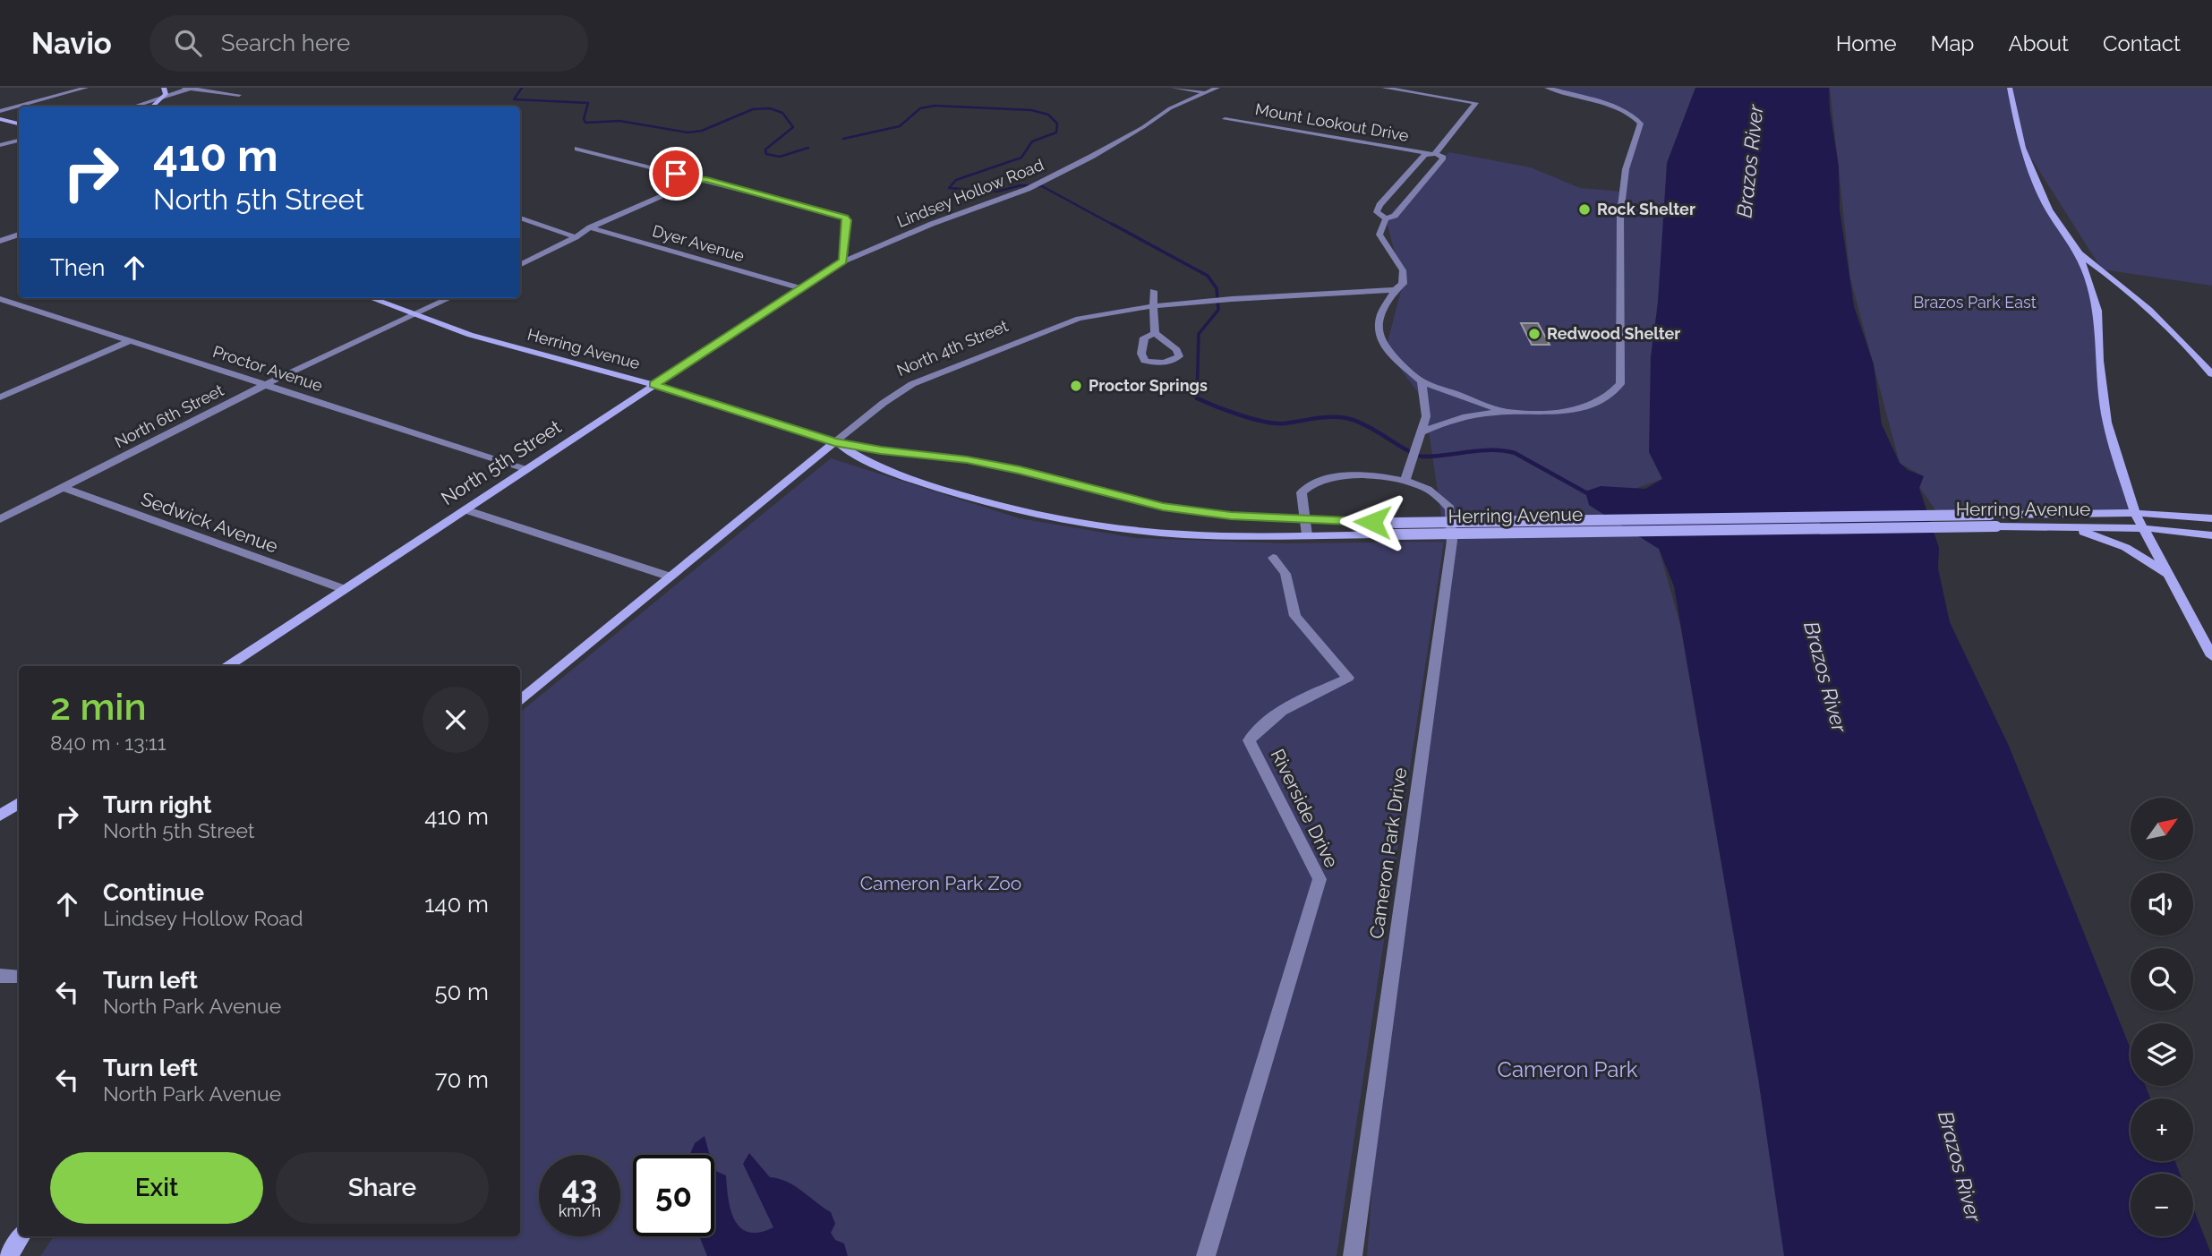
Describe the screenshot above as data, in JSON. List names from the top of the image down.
{
  "streets": {
    "main road": ["North 4th Street", "Herring Avenue", "North 5th Street"],
    "street": [
      "Mount Lookout Drive",
      "Lindsey Hollow Road",
      "Dyer Avenue",
      "Proctor Avenue",
      "North 6th Street",
      "Sedwick Avenue",
      "Riverside Drive",
      "Cameron Park Drive"
    ]
  },
  "crossings": [
    ["Lindsey Hollow Road", "Dyer Avenue"],
    ["Lindsey Hollow Road", "North 5th Street"],
    ["Dyer Avenue", "North 5th Street"],
    ["North 4th Street", "Herring Avenue"],
    ["Herring Avenue", "North 6th Street"],
    ["Herring Avenue", "North 5th Street"],
    ["Herring Avenue", "Cameron Park Drive"],
    ["Proctor Avenue", "North 6th Street"],
    ["Proctor Avenue", "North 5th Street"],
    ["North 6th Street", "Sedwick Avenue"],
    ["North 5th Street", "Sedwick Avenue"]
  ],
  "water": ["Brazos River"],
  "parks": ["Brazos Park East", "Cameron Park Zoo", "Cameron Park"],
  "places": ["Rock Shelter", "Redwood Shelter", "Proctor Springs"],
  "north": "top right",
  "page": {
    "header": "Navio",
    "search": "Search here",
    "nav": [
      "Home",
      "Map",
      "About",
      "Contact"
    ],
    "turn": ["410 m", "North 5th Street"],
    "then": "Then",
    "heading": ["2 min", "840 m · 13:11"],
    "list": [
      {
        "name": "Turn right",
        "note": "North 5th Street",
        "value": "410 m"
      },
      {
        "name": "Continue",
        "note": "Lindsey Hollow Road",
        "value": "140 m"
      },
      {
        "name": "Turn left",
        "note": "North Park Avenue",
        "value": "50 m"
      },
      {
        "name": "Turn left",
        "note": "North Park Avenue",
        "value": "70 m"
      }
    ],
    "map_buttons": ["+", "−"],
    "buttons": ["Exit", "Share"],
    "speed": "43 km/h",
    "limit": "50"
  }
}
